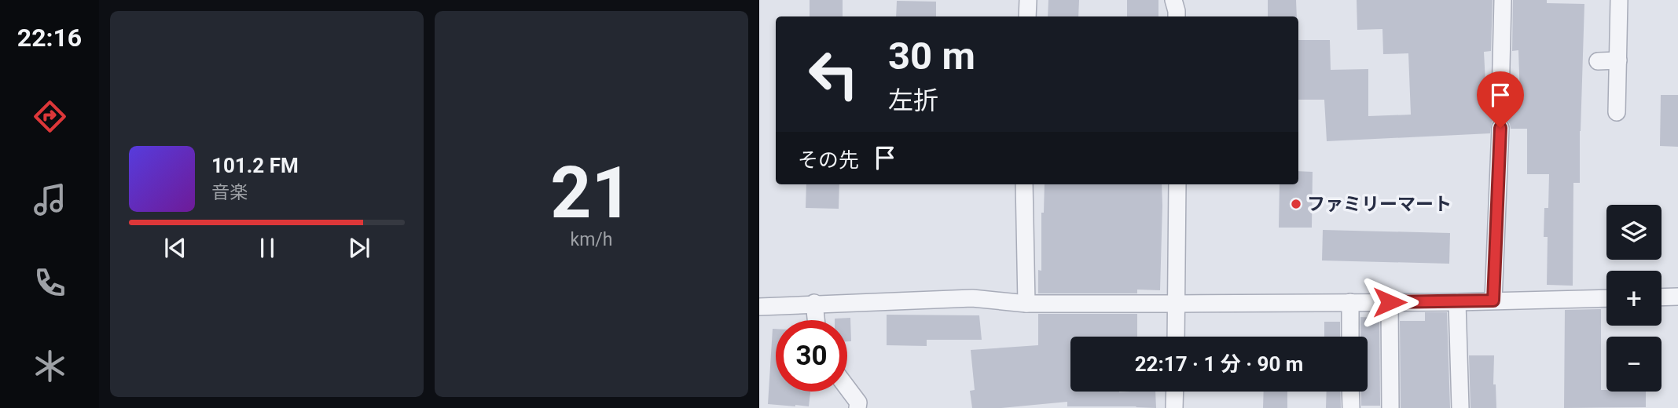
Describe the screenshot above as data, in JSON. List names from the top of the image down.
{
  "places": ["ファミリーマート"],
  "page": {
    "tabs": "22:16",
    "tile": ["21", "km/h"],
    "turn": ["30 m", "左折"],
    "then": "その先",
    "song": ["101.2 FM", "音楽"],
    "map_buttons": ["+", "−"],
    "limit": "30",
    "trip": "22:17 · 1 分 · 90 m"
  }
}
